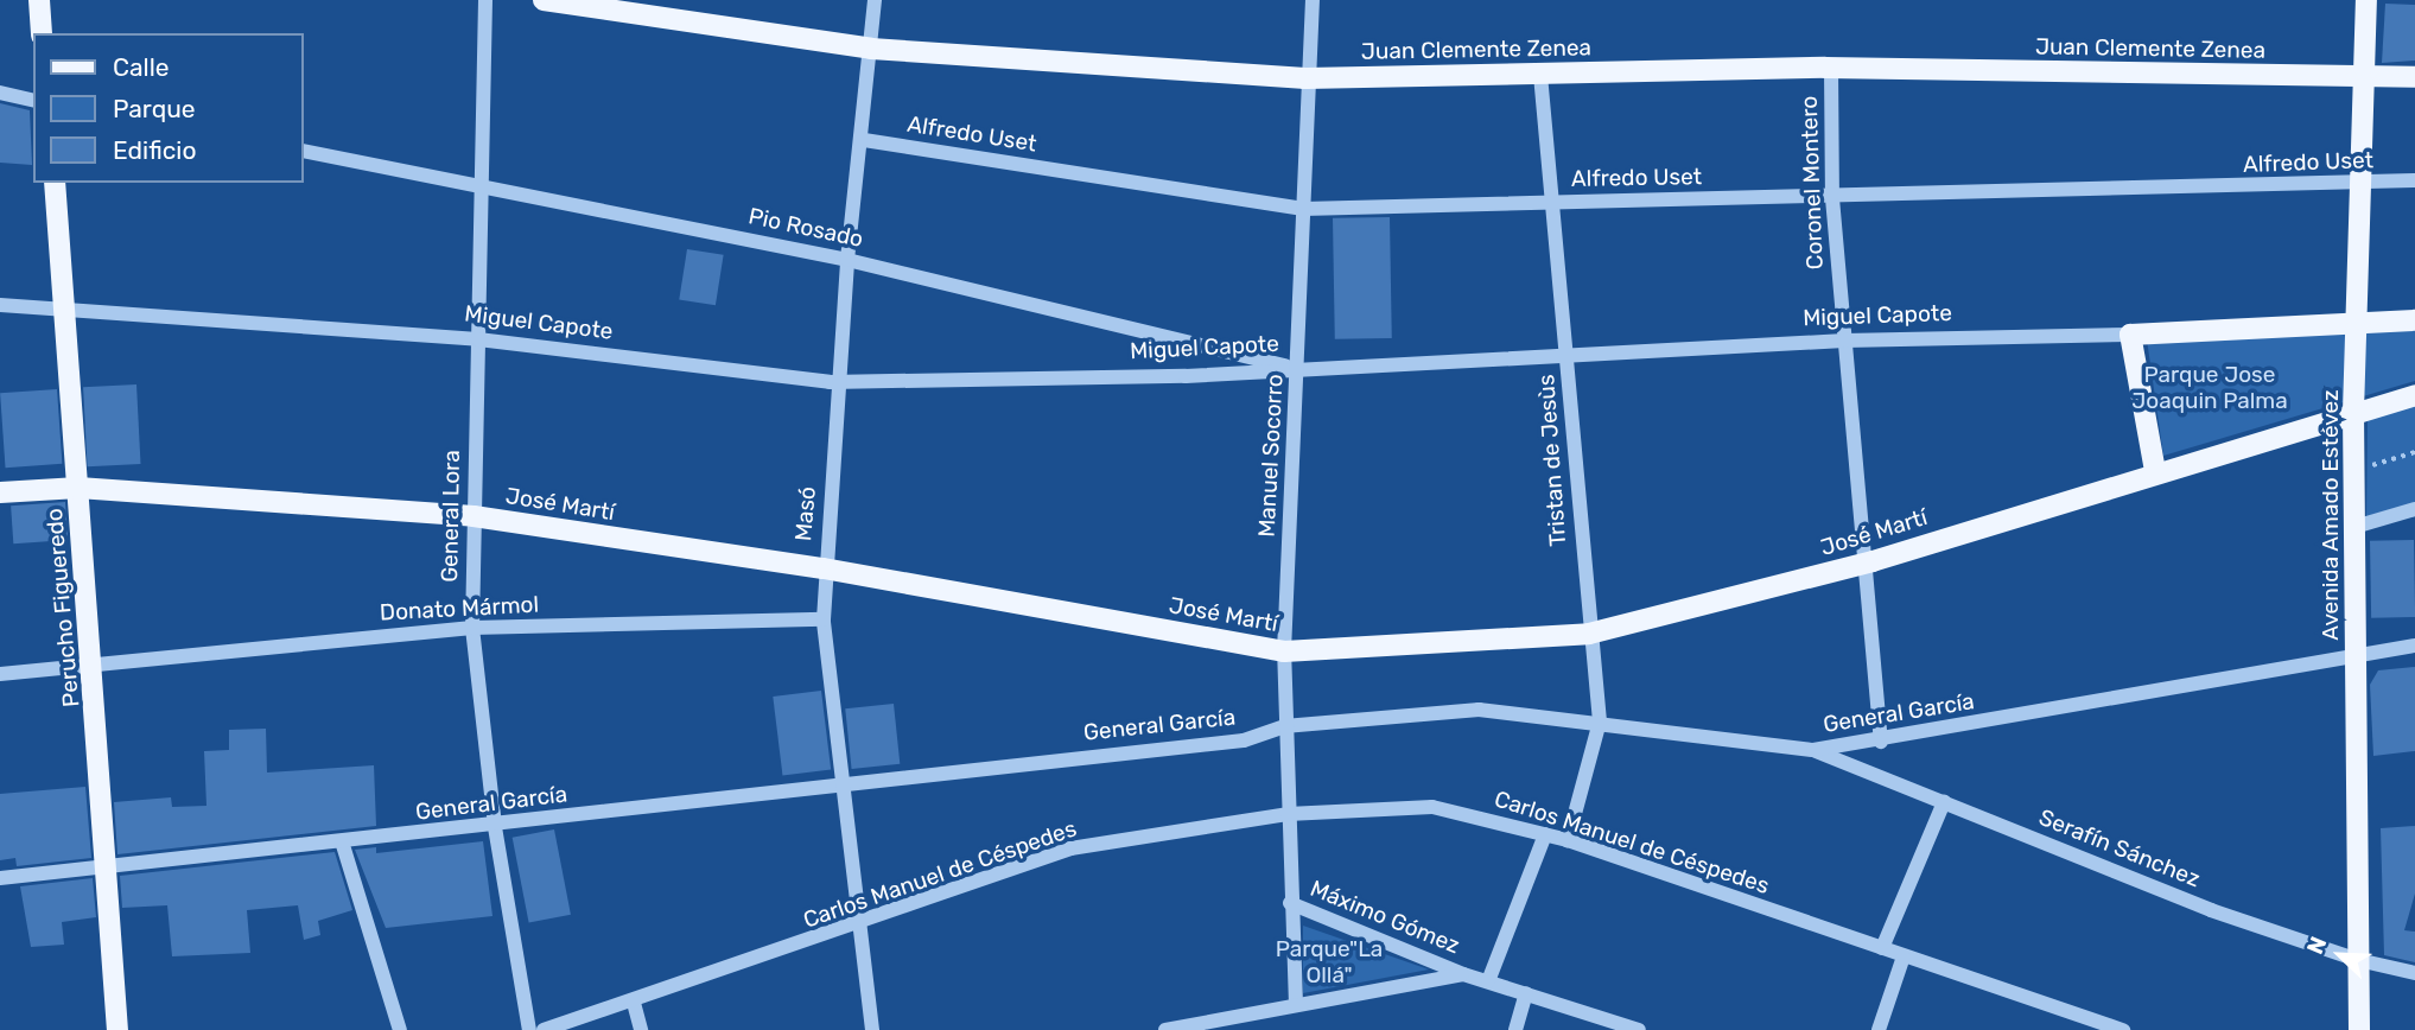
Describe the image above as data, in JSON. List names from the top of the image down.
{
  "streets": {
    "main road": [
      "Juan Clemente Zenea",
      "Miguel Capote",
      "José Martí",
      "Avenida Amado Estévez",
      "Perucho Figueredo"
    ],
    "street": [
      "Alfredo Uset",
      "Coronel Montero",
      "Pio Rosado",
      "Manuel Socorro",
      "Tristan de Jesùs",
      "Masó",
      "General Lora",
      "Donato Mármol",
      "General García",
      "Carlos Manuel de Céspedes",
      "Serafín Sánchez",
      "Máximo Gómez"
    ]
  },
  "crossings": [
    ["Juan Clemente Zenea", "Coronel Montero"],
    ["Juan Clemente Zenea", "Manuel Socorro"],
    ["Juan Clemente Zenea", "Tristan de Jesùs"],
    ["Juan Clemente Zenea", "Masó"],
    ["Juan Clemente Zenea", "Avenida Amado Estévez"],
    ["Alfredo Uset", "Coronel Montero"],
    ["Alfredo Uset", "Manuel Socorro"],
    ["Alfredo Uset", "Tristan de Jesùs"],
    ["Alfredo Uset", "Masó"],
    ["Alfredo Uset", "Avenida Amado Estévez"],
    ["Coronel Montero", "Miguel Capote"],
    ["Coronel Montero", "José Martí"],
    ["Coronel Montero", "General García"],
    ["Pio Rosado", "Miguel Capote"],
    ["Pio Rosado", "Manuel Socorro"],
    ["Pio Rosado", "Masó"],
    ["Pio Rosado", "General Lora"],
    ["Miguel Capote", "Manuel Socorro"],
    ["Miguel Capote", "Tristan de Jesùs"],
    ["Miguel Capote", "Masó"],
    ["Miguel Capote", "Avenida Amado Estévez"],
    ["Miguel Capote", "General Lora"],
    ["Miguel Capote", "Perucho Figueredo"],
    ["Manuel Socorro", "José Martí"],
    ["Manuel Socorro", "General García"],
    ["Manuel Socorro", "Carlos Manuel de Céspedes"],
    ["Manuel Socorro", "Máximo Gómez"],
    ["Tristan de Jesùs", "José Martí"],
    ["Tristan de Jesùs", "General García"],
    ["Tristan de Jesùs", "Carlos Manuel de Céspedes"],
    ["José Martí", "Masó"],
    ["José Martí", "Avenida Amado Estévez"],
    ["José Martí", "General Lora"],
    ["José Martí", "Perucho Figueredo"],
    ["Masó", "Donato Mármol"],
    ["Masó", "General García"],
    ["Masó", "Carlos Manuel de Céspedes"],
    ["Avenida Amado Estévez", "General García"],
    ["Avenida Amado Estévez", "Serafín Sánchez"],
    ["General Lora", "Donato Mármol"],
    ["General Lora", "General García"],
    ["Perucho Figueredo", "Donato Mármol"],
    ["Perucho Figueredo", "General García"],
    ["General García", "Serafín Sánchez"]
  ],
  "parks": ["Parque Jose Joaquin Palma", "Parque\"La Ollá\""],
  "legend": ["Calle", "Parque", "Edificio"],
  "north": "top left"
}
